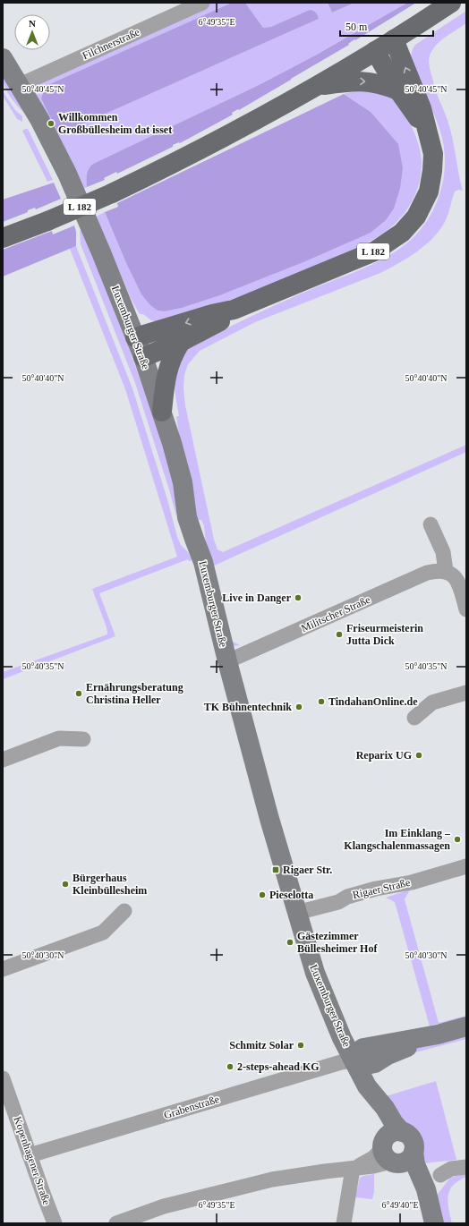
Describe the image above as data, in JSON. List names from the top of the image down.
{
  "streets": {
    "main road": ["L 182"],
    "street": [
      "Filchnerstraße",
      "Luxemburger Straße",
      "Militscher Straße",
      "Rigaer Straße",
      "Grabenstraße",
      "Kopenhagener Straße"
    ]
  },
  "crossings": [
    ["Filchnerstraße", "Luxemburger Straße"],
    ["L 182", "Luxemburger Straße"],
    ["Luxemburger Straße", "Militscher Straße"],
    ["Luxemburger Straße", "Rigaer Straße"],
    ["Luxemburger Straße", "Grabenstraße"],
    ["Grabenstraße", "Kopenhagener Straße"]
  ],
  "places": {
    "other": [
      "Willkommen Großbüllesheim dat isset",
      "Live in Danger",
      "Friseurmeisterin Jutta Dick",
      "Ernährungsberatung Christina Heller",
      "TindahanOnline.de",
      "TK Bühnentechnik",
      "Reparix UG",
      "Im Einklang – Klangschalenmassagen",
      "Bürgerhaus Kleinbüllesheim",
      "Pieselotta",
      "Gästezimmer Büllesheimer Hof",
      "Schmitz Solar",
      "2-steps-ahead KG"
    ],
    "transit": ["Rigaer Str."]
  },
  "scale_bar": "50 m",
  "north": "top",
  "coordinates": [
    "6°49'35\"E",
    "50°40'45\"N",
    "50°40'40\"N",
    "50°40'35\"N",
    "50°40'30\"N",
    "6°49'40\"E"
  ]
}
